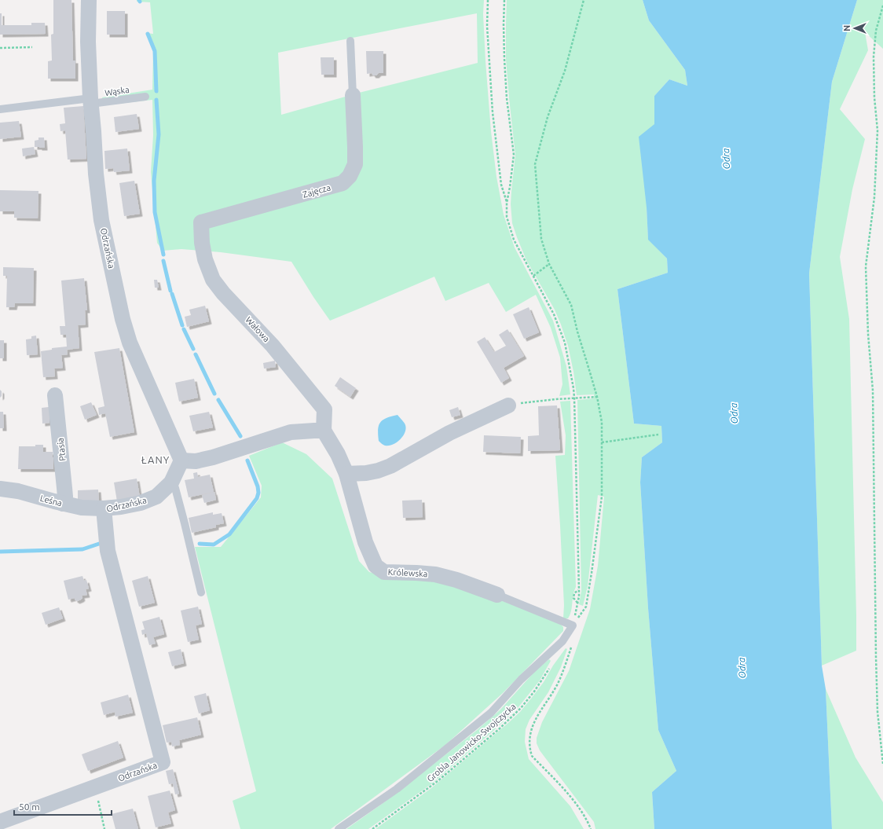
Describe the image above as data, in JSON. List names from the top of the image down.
{
  "streets": {
    "street": [
      "Zajęcza",
      "Odrzańska",
      "Wałowa",
      "Ptasia",
      "Leśna",
      "Królewska"
    ],
    "lane": ["Wąska"],
    "path": ["Grobla Janowicko-Swojczycka"]
  },
  "crossings": [
    ["Wąska", "Odrzańska"],
    ["Zajęcza", "Wałowa"],
    ["Odrzańska", "Leśna"],
    ["Wałowa", "Królewska"],
    ["Ptasia", "Leśna"]
  ],
  "districts": ["ŁANY"],
  "water": ["Odra"],
  "scale_bar": "50 m",
  "north": "left"
}
